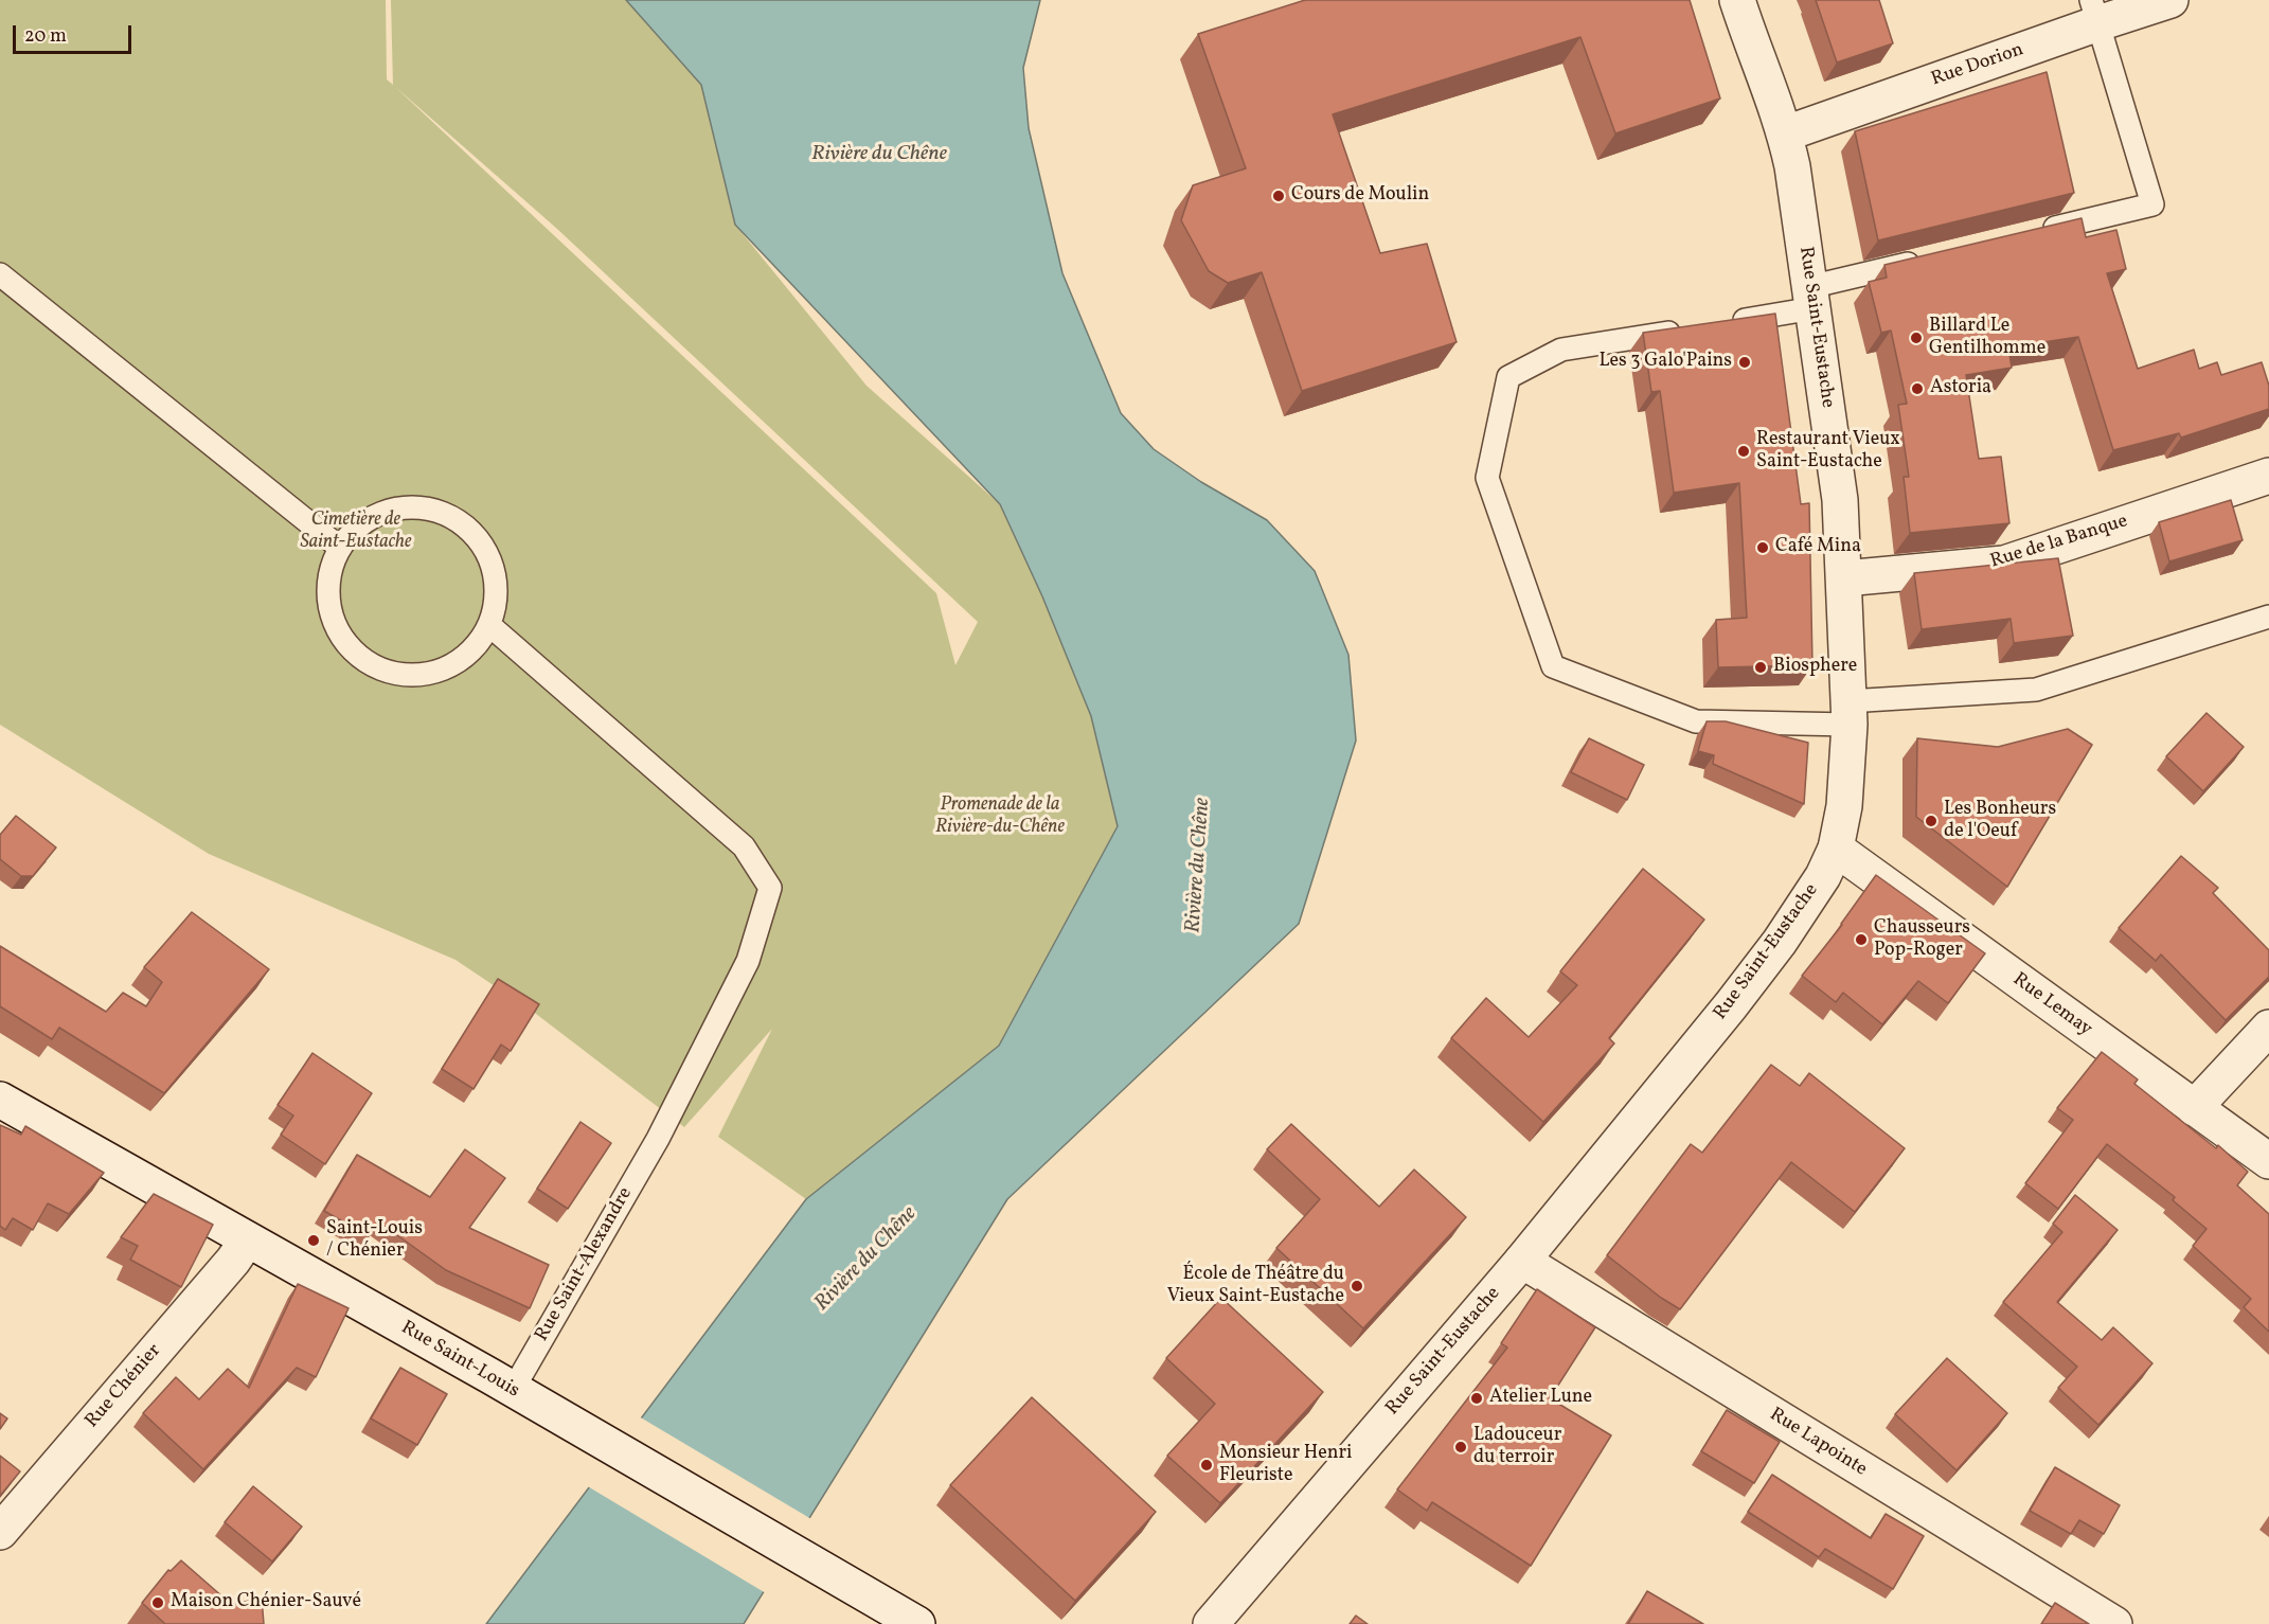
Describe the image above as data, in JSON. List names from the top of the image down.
{
  "streets": {
    "street": [
      "Rue Dorion",
      "Rue Saint-Eustache",
      "Rue de la Banque",
      "Rue Lemay",
      "Rue Saint-Louis",
      "Rue Chénier",
      "Rue Lapointe"
    ],
    "lane": ["Rue Saint-Alexandre"]
  },
  "crossings": [
    ["Rue Dorion", "Rue Saint-Eustache"],
    ["Rue Saint-Eustache", "Rue de la Banque"],
    ["Rue Saint-Eustache", "Rue Lemay"],
    ["Rue Saint-Eustache", "Rue Lapointe"],
    ["Rue Saint-Alexandre", "Rue Saint-Louis"],
    ["Rue Saint-Louis", "Rue Chénier"]
  ],
  "water": ["Rivière du Chêne"],
  "parks": ["Cimetière de Saint-Eustache", "Promenade de la Rivière-du-Chêne"],
  "places": [
    "Cours de Moulin",
    "Billard Le Gentilhomme",
    "Les 3 Galo'Pains",
    "Astoria",
    "Restaurant Vieux Saint-Eustache",
    "Café Mina",
    "Biosphere",
    "Les Bonheurs de l'Oeuf",
    "Chausseurs Pop-Roger",
    "Saint-Louis / Chénier",
    "École de Théâtre du Vieux Saint-Eustache",
    "Atelier Lune",
    "Ladouceur du terroir",
    "Monsieur Henri Fleuriste",
    "Maison Chénier-Sauvé"
  ],
  "scale_bar": "20 m"
}
